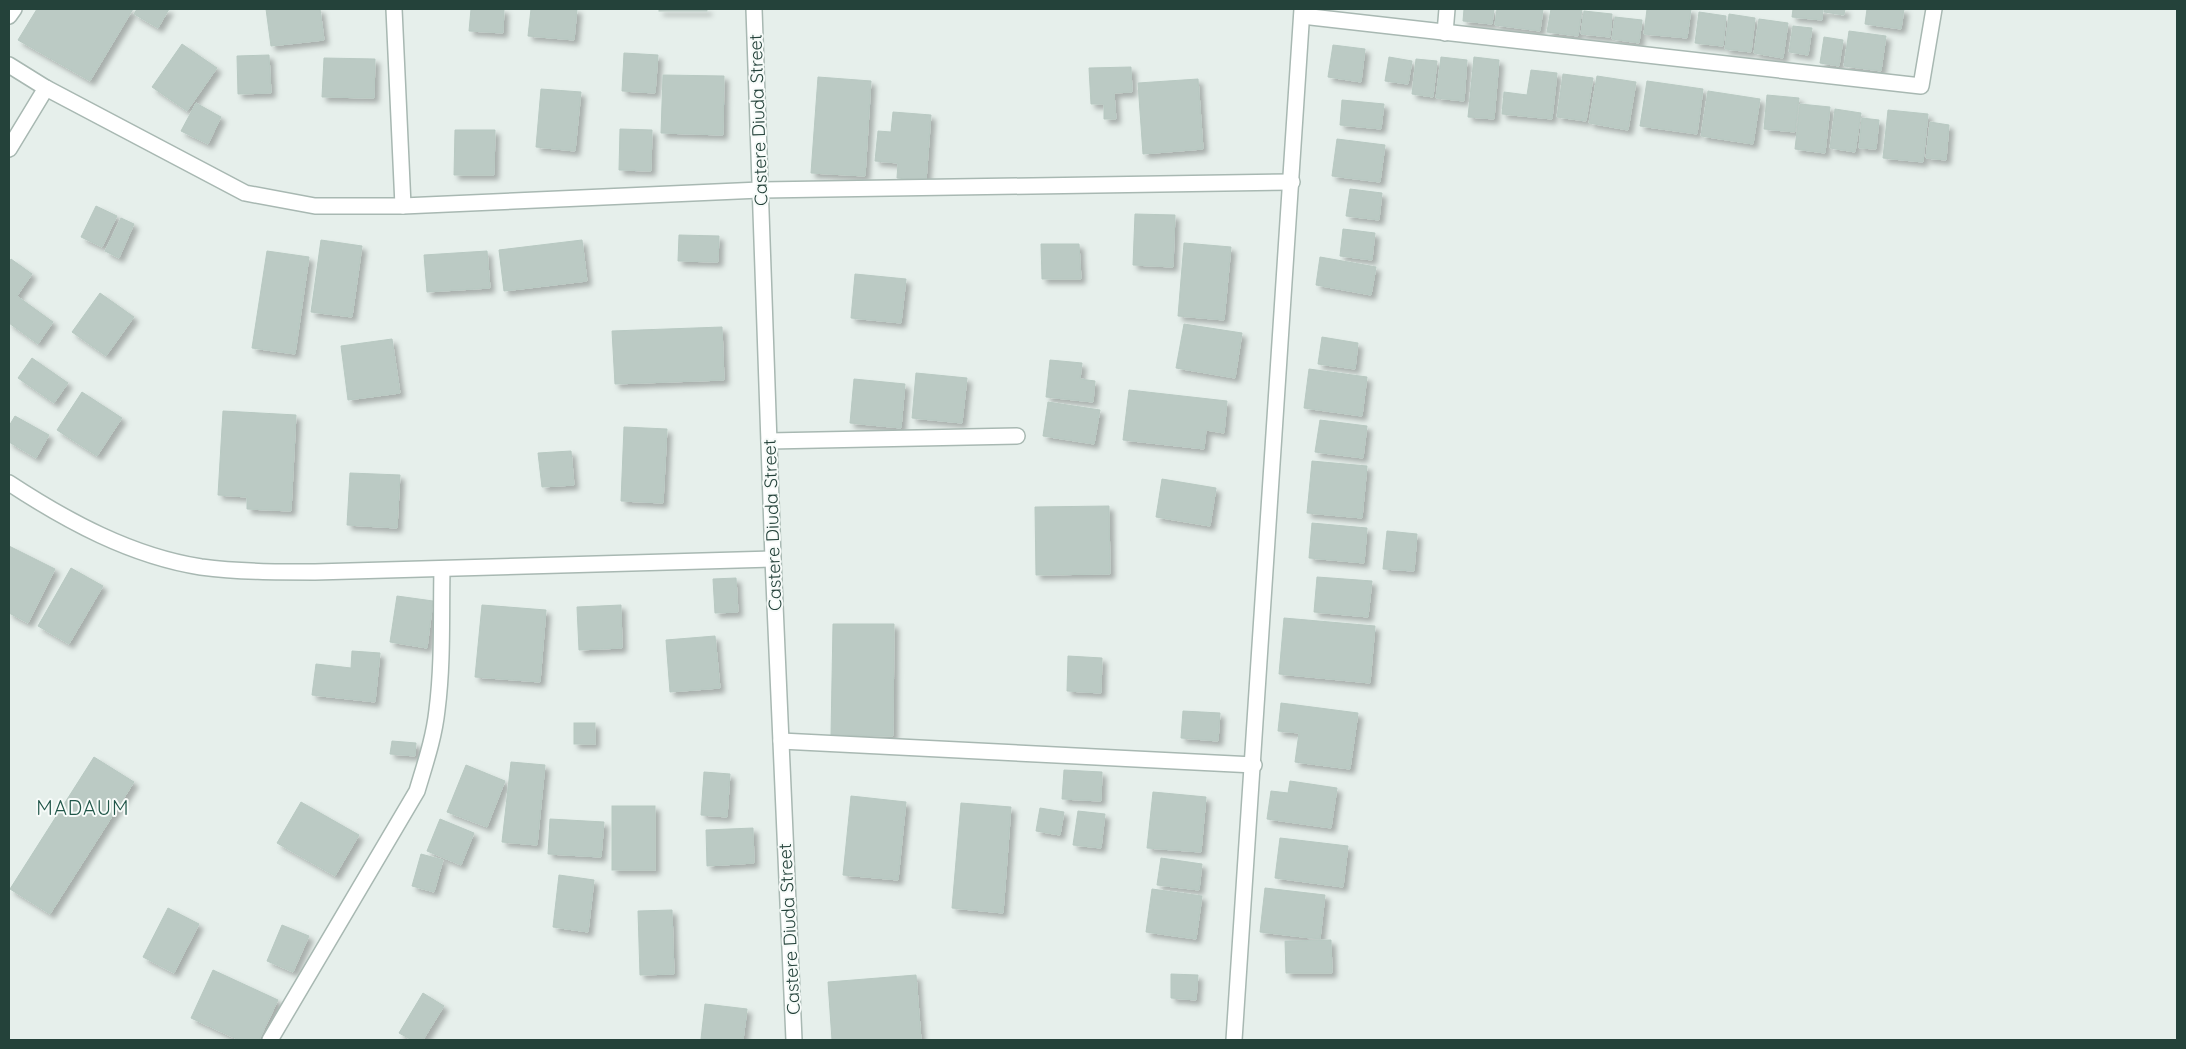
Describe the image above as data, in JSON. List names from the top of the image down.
{
  "streets": {
    "street": ["Castere Diuda Street"]
  },
  "districts": ["MADAUM"]
}
